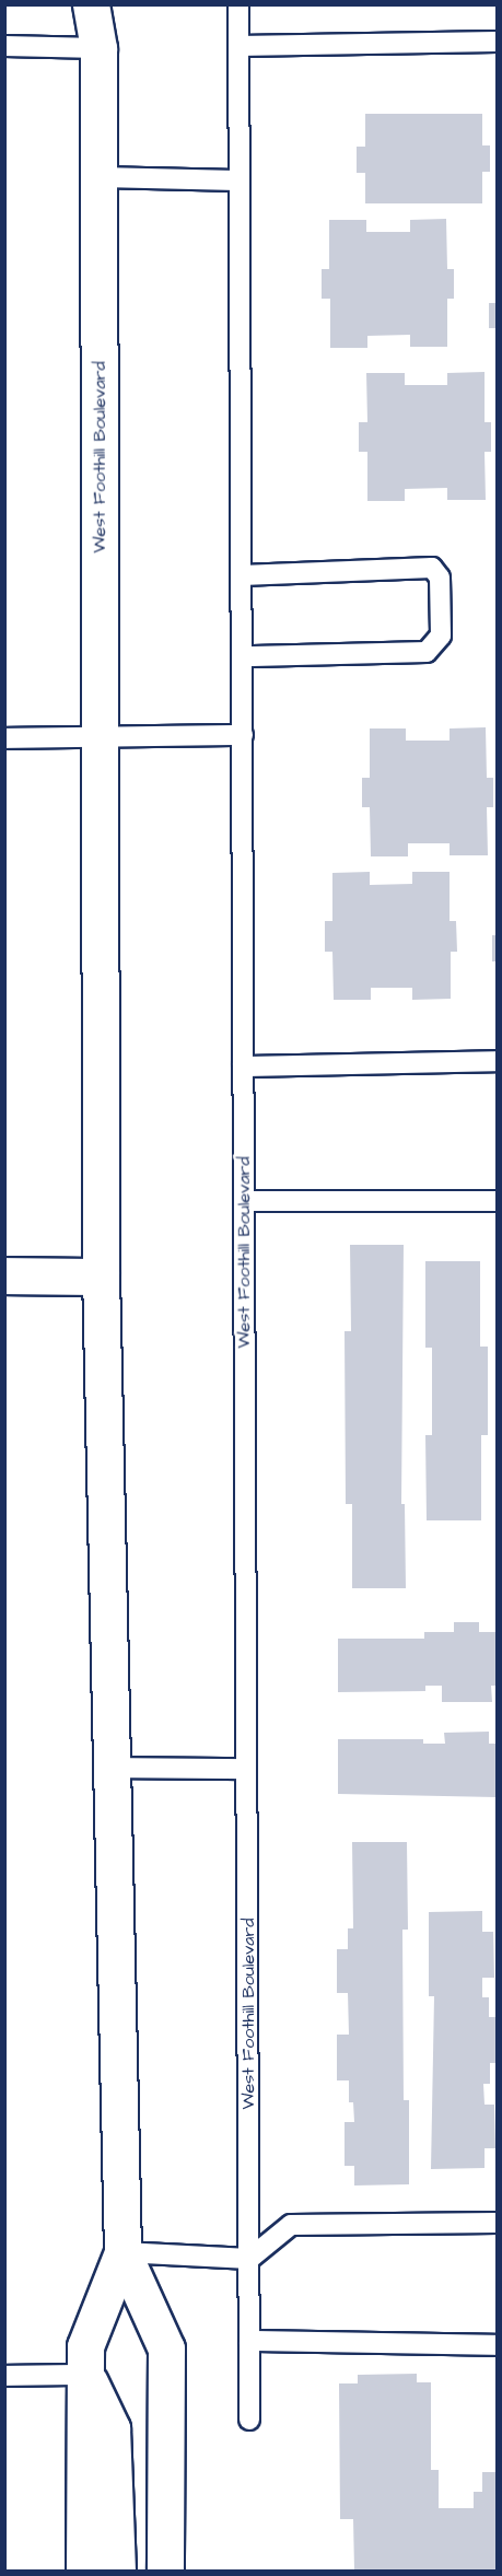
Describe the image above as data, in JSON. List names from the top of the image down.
{
  "streets": {
    "main road": ["West Foothill Boulevard"]
  }
}
